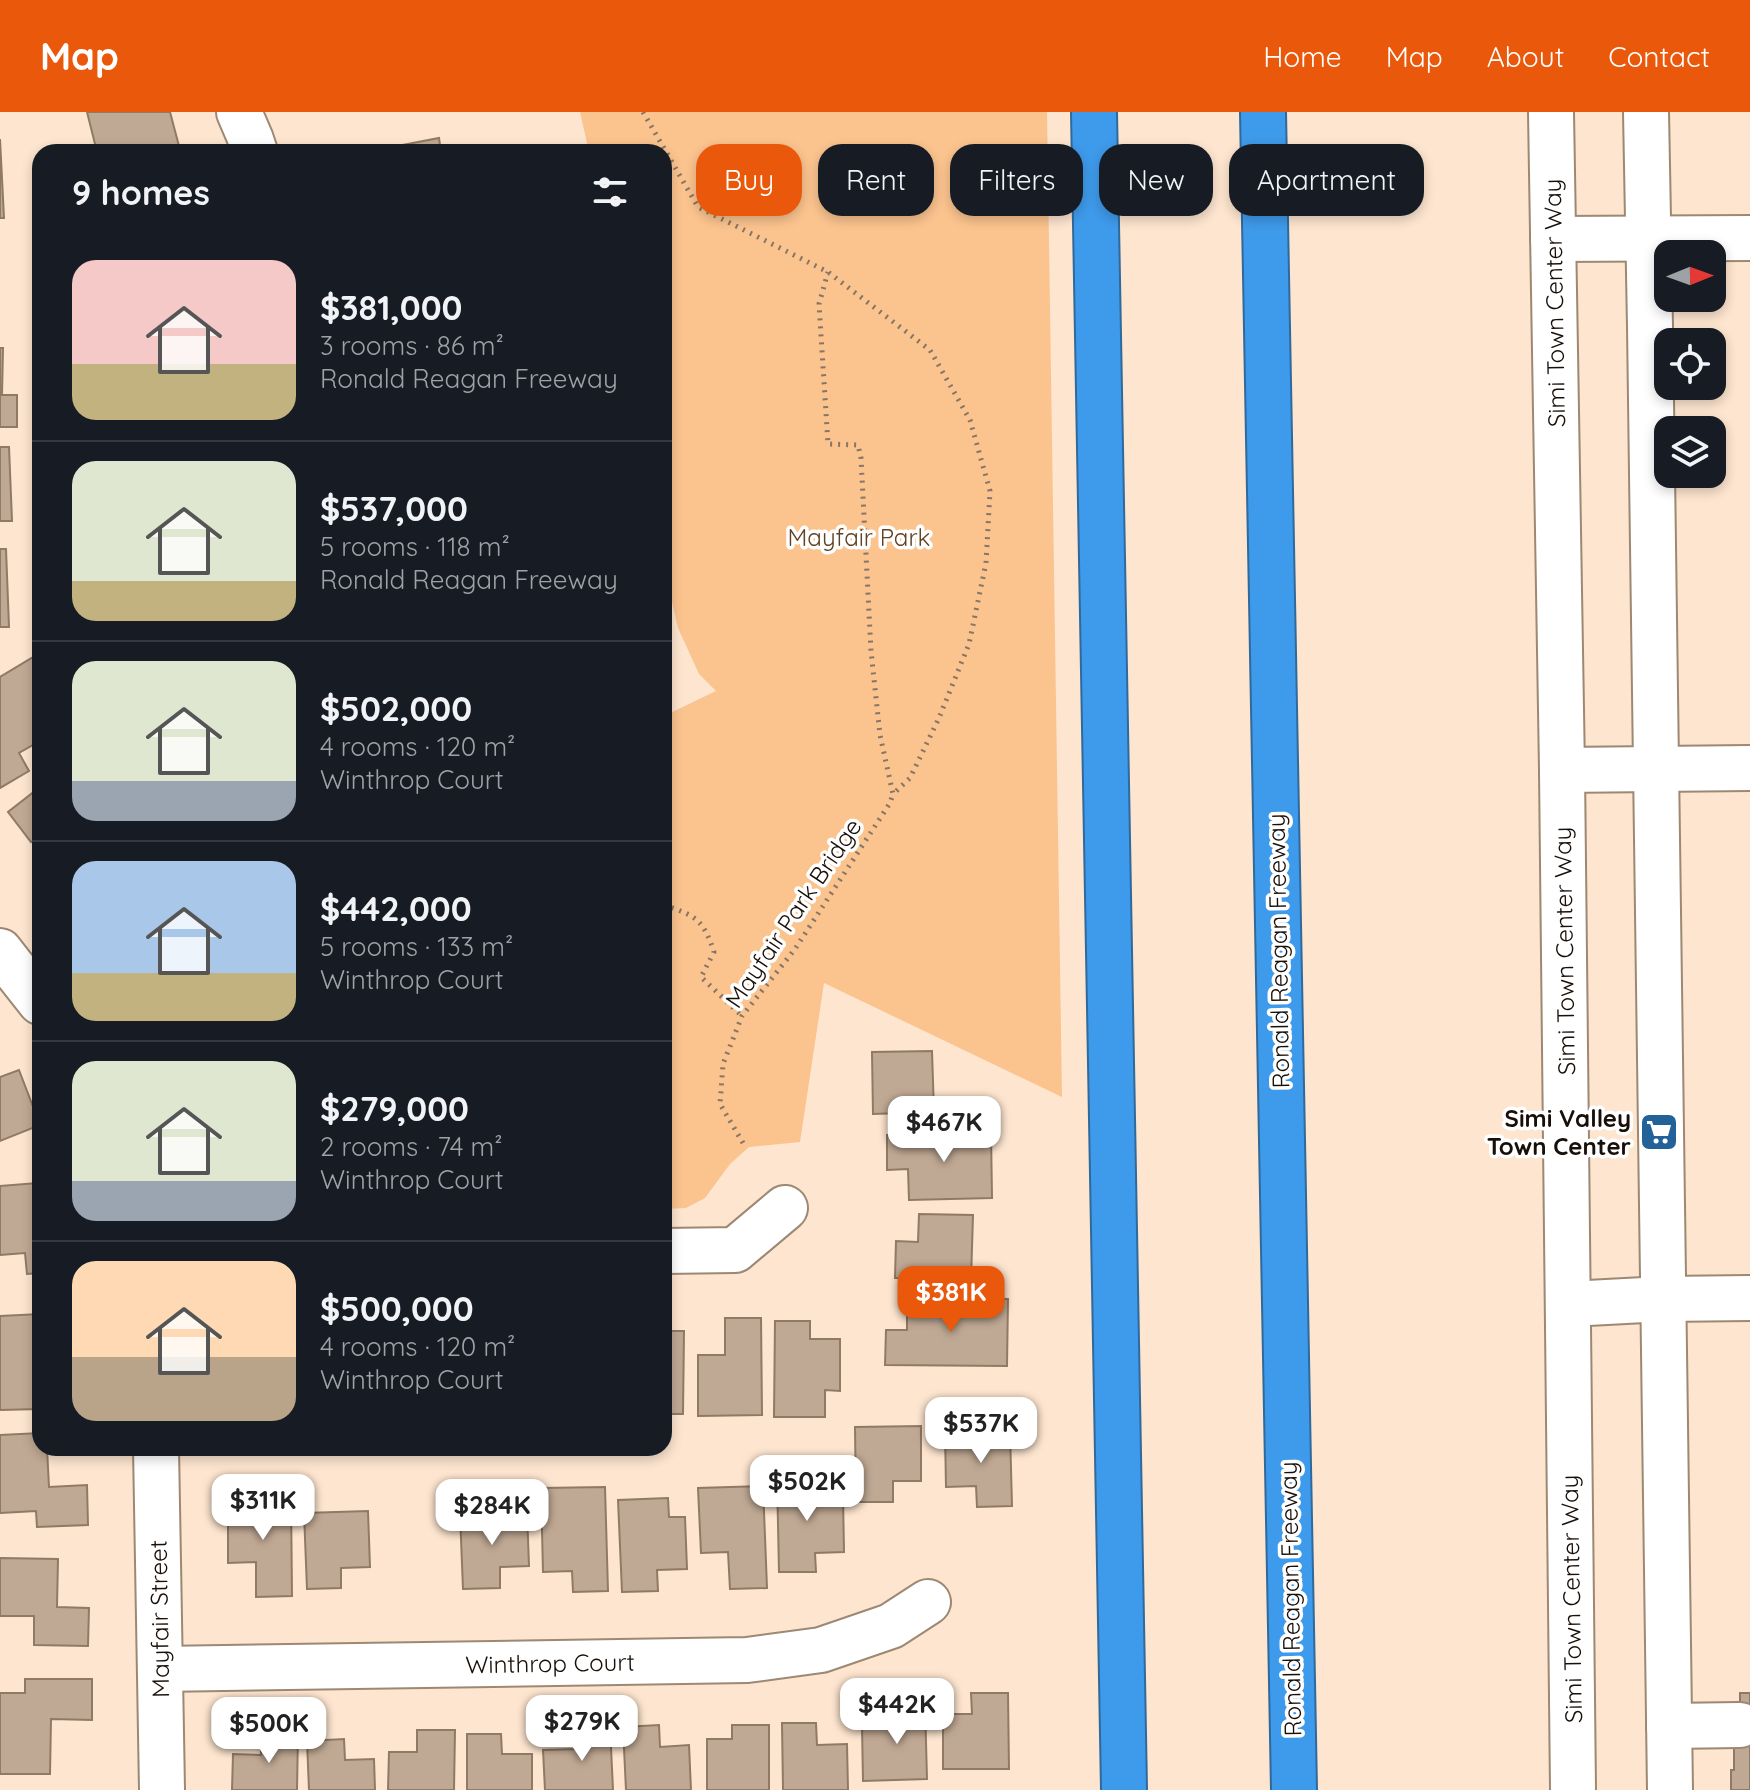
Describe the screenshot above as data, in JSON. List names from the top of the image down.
{
  "streets": {
    "highway": ["Ronald Reagan Freeway"],
    "street": ["Simi Town Center Way", "Mayfair Street", "Winthrop Court"],
    "path": ["Mayfair Park Bridge"]
  },
  "crossings": [
    ["Mayfair Street", "Winthrop Court"]
  ],
  "parks": ["Mayfair Park"],
  "places": {
    "supermarket": ["Simi Valley Town Center"]
  },
  "north": "right",
  "page": {
    "header": "Map",
    "nav": [
      "Home",
      "Map",
      "About",
      "Contact"
    ],
    "chip": [
      "Buy",
      "Rent",
      "Filters",
      "New",
      "Apartment"
    ],
    "heading": "9 homes",
    "list": [
      {
        "name": "$381,000",
        "note": "3 rooms · 86 m² · Ronald Reagan Freeway"
      },
      {
        "name": "$537,000",
        "note": "5 rooms · 118 m² · Ronald Reagan Freeway"
      },
      {
        "name": "$502,000",
        "note": "4 rooms · 120 m² · Winthrop Court"
      },
      {
        "name": "$442,000",
        "note": "5 rooms · 133 m² · Winthrop Court"
      },
      {
        "name": "$279,000",
        "note": "2 rooms · 74 m² · Winthrop Court"
      },
      {
        "name": "$500,000",
        "note": "4 rooms · 120 m² · Winthrop Court"
      }
    ],
    "price": [
      "$467K",
      "$381K",
      "$537K",
      "$502K",
      "$311K",
      "$284K",
      "$442K",
      "$279K",
      "$500K"
    ]
  }
}
